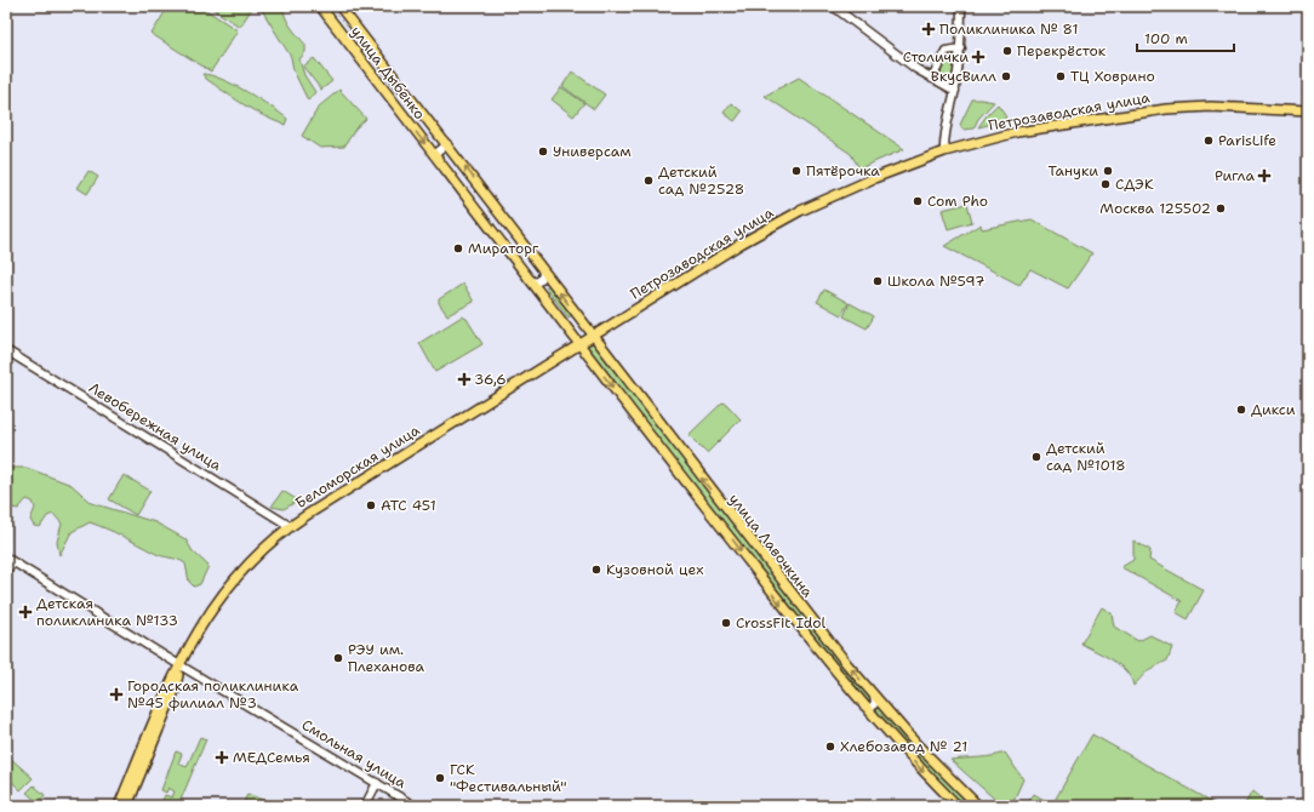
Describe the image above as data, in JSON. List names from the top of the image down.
{
  "streets": {
    "main road": [
      "улица Дыбенко",
      "Петрозаводская улица",
      "Беломорская улица",
      "улица Лавочкина"
    ],
    "street": ["Левобережная улица", "Смольная улица"]
  },
  "crossings": [
    ["улица Дыбенко", "Петрозаводская улица"],
    ["улица Дыбенко", "Беломорская улица"],
    ["улица Дыбенко", "улица Лавочкина"],
    ["Петрозаводская улица", "Беломорская улица"],
    ["Петрозаводская улица", "улица Лавочкина"],
    ["Левобережная улица", "Беломорская улица"],
    ["Беломорская улица", "улица Лавочкина"],
    ["Беломорская улица", "Смольная улица"]
  ],
  "places": {
    "health": [
      "Поликлиника № 81",
      "Столички",
      "Ригла",
      "36,6",
      "Детская поликлиника №133",
      "Городская поликлиника №45 филиал №3",
      "МЕДСемья"
    ],
    "other": [
      "Перекрёсток",
      "ВкусВилл",
      "ТЦ Ховрино",
      "ParisLife",
      "Универсам",
      "Пятёрочка",
      "Тануки",
      "Детский сад №2528",
      "СДЭК",
      "Com Pho",
      "Москва 125502",
      "Мираторг",
      "Школа №597",
      "Дикси",
      "Детский сад №1018",
      "АТС 451",
      "Кузовной цех",
      "CrossFit Idol",
      "РЭУ им. Плеханова",
      "Хлебозавод № 21",
      "ГСК \"Фестивальный\""
    ]
  },
  "scale_bar": "100 m"
}
